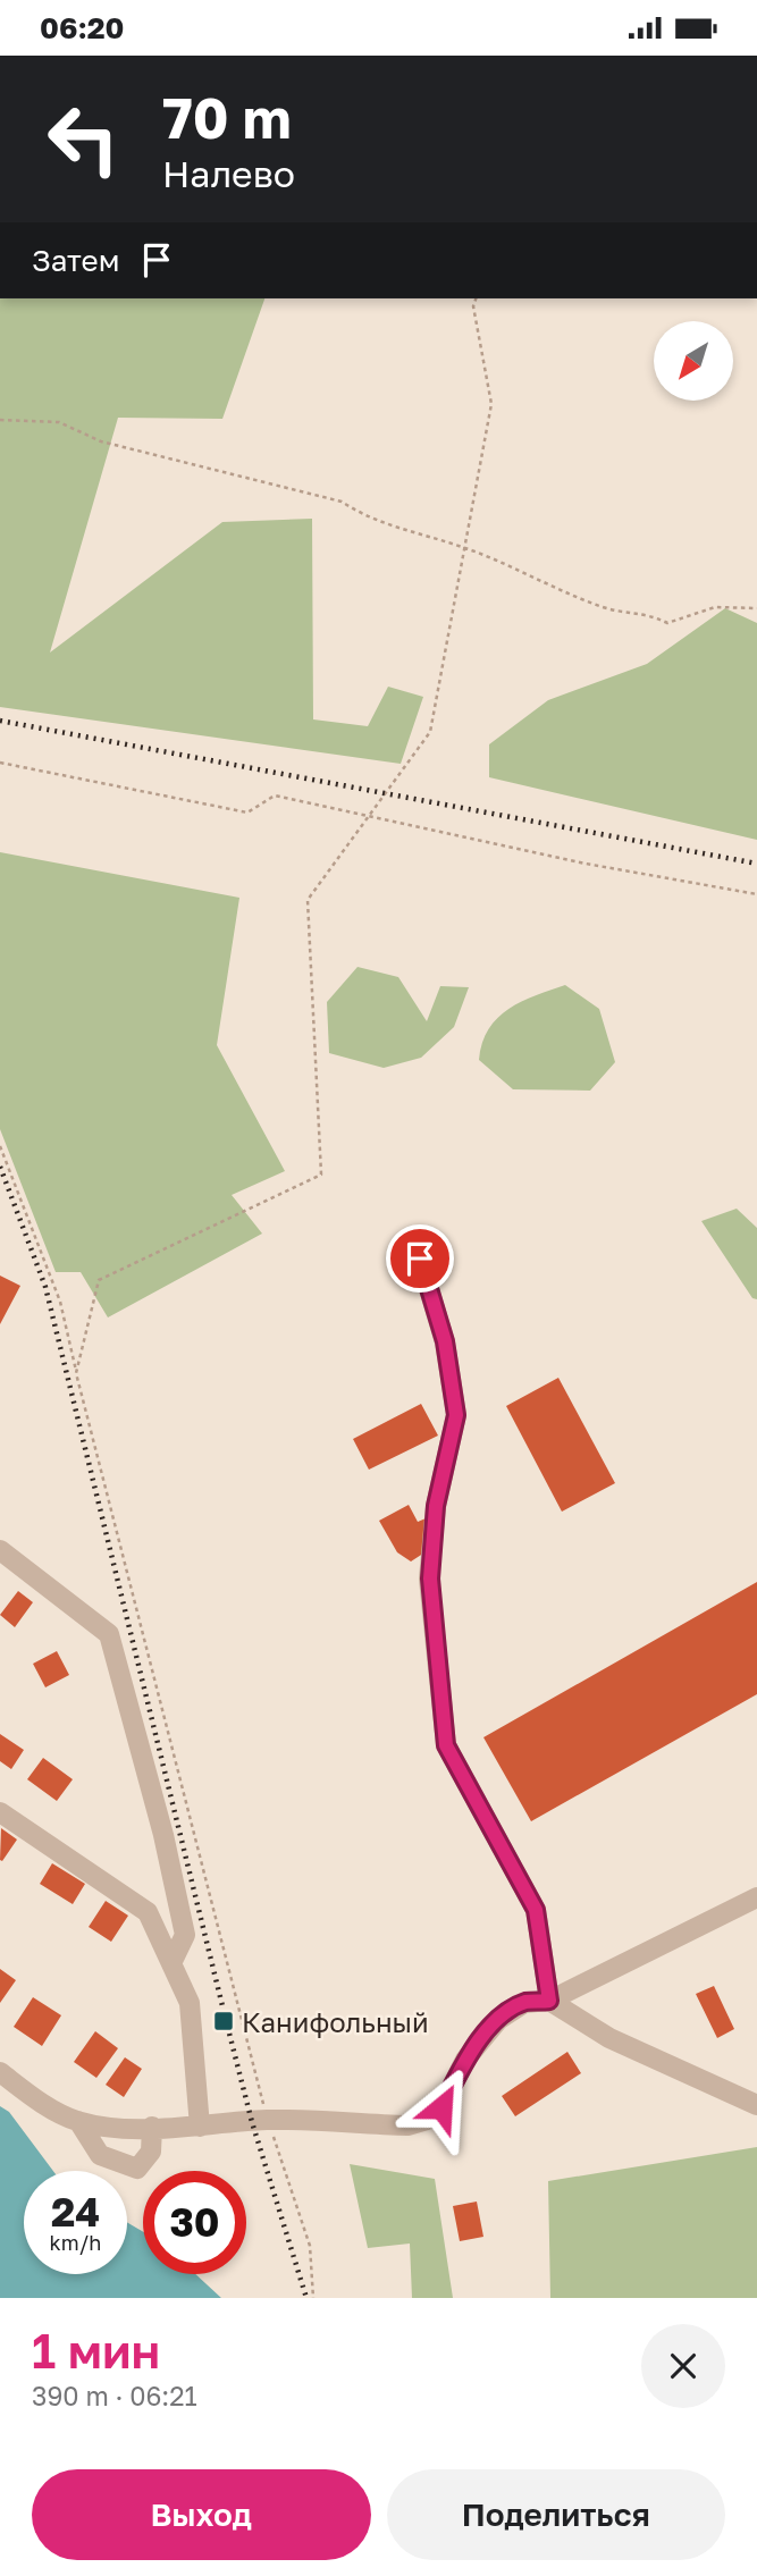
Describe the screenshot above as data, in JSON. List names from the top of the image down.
{
  "places": {
    "transit": ["Канифольный"]
  },
  "north": "bottom left",
  "page": {
    "status": "06:20",
    "turn": ["70 m", "Налево"],
    "then": "Затем",
    "speed": "24 km/h",
    "limit": "30",
    "heading": ["1 мин", "390 m · 06:21"],
    "buttons": ["Выход", "Поделиться"]
  }
}
